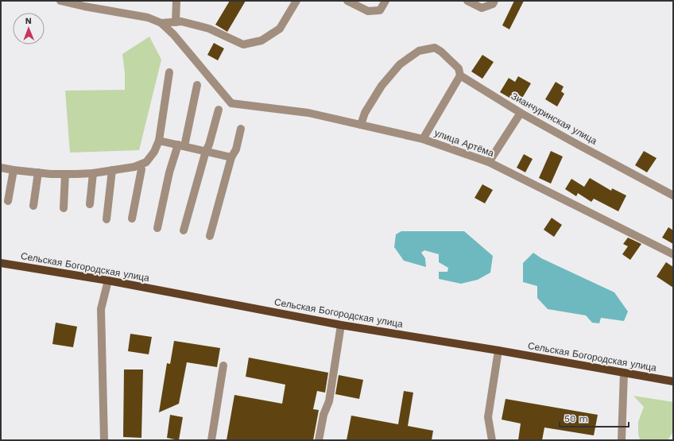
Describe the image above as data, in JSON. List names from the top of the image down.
{
  "streets": {
    "main road": ["Сельская Богородская улица"],
    "street": ["Зианчуринская улица", "улица Артёма"]
  },
  "crossings": [
    ["Зианчуринская улица", "улица Артёма"]
  ],
  "scale_bar": "50 m",
  "north": "top"
}
